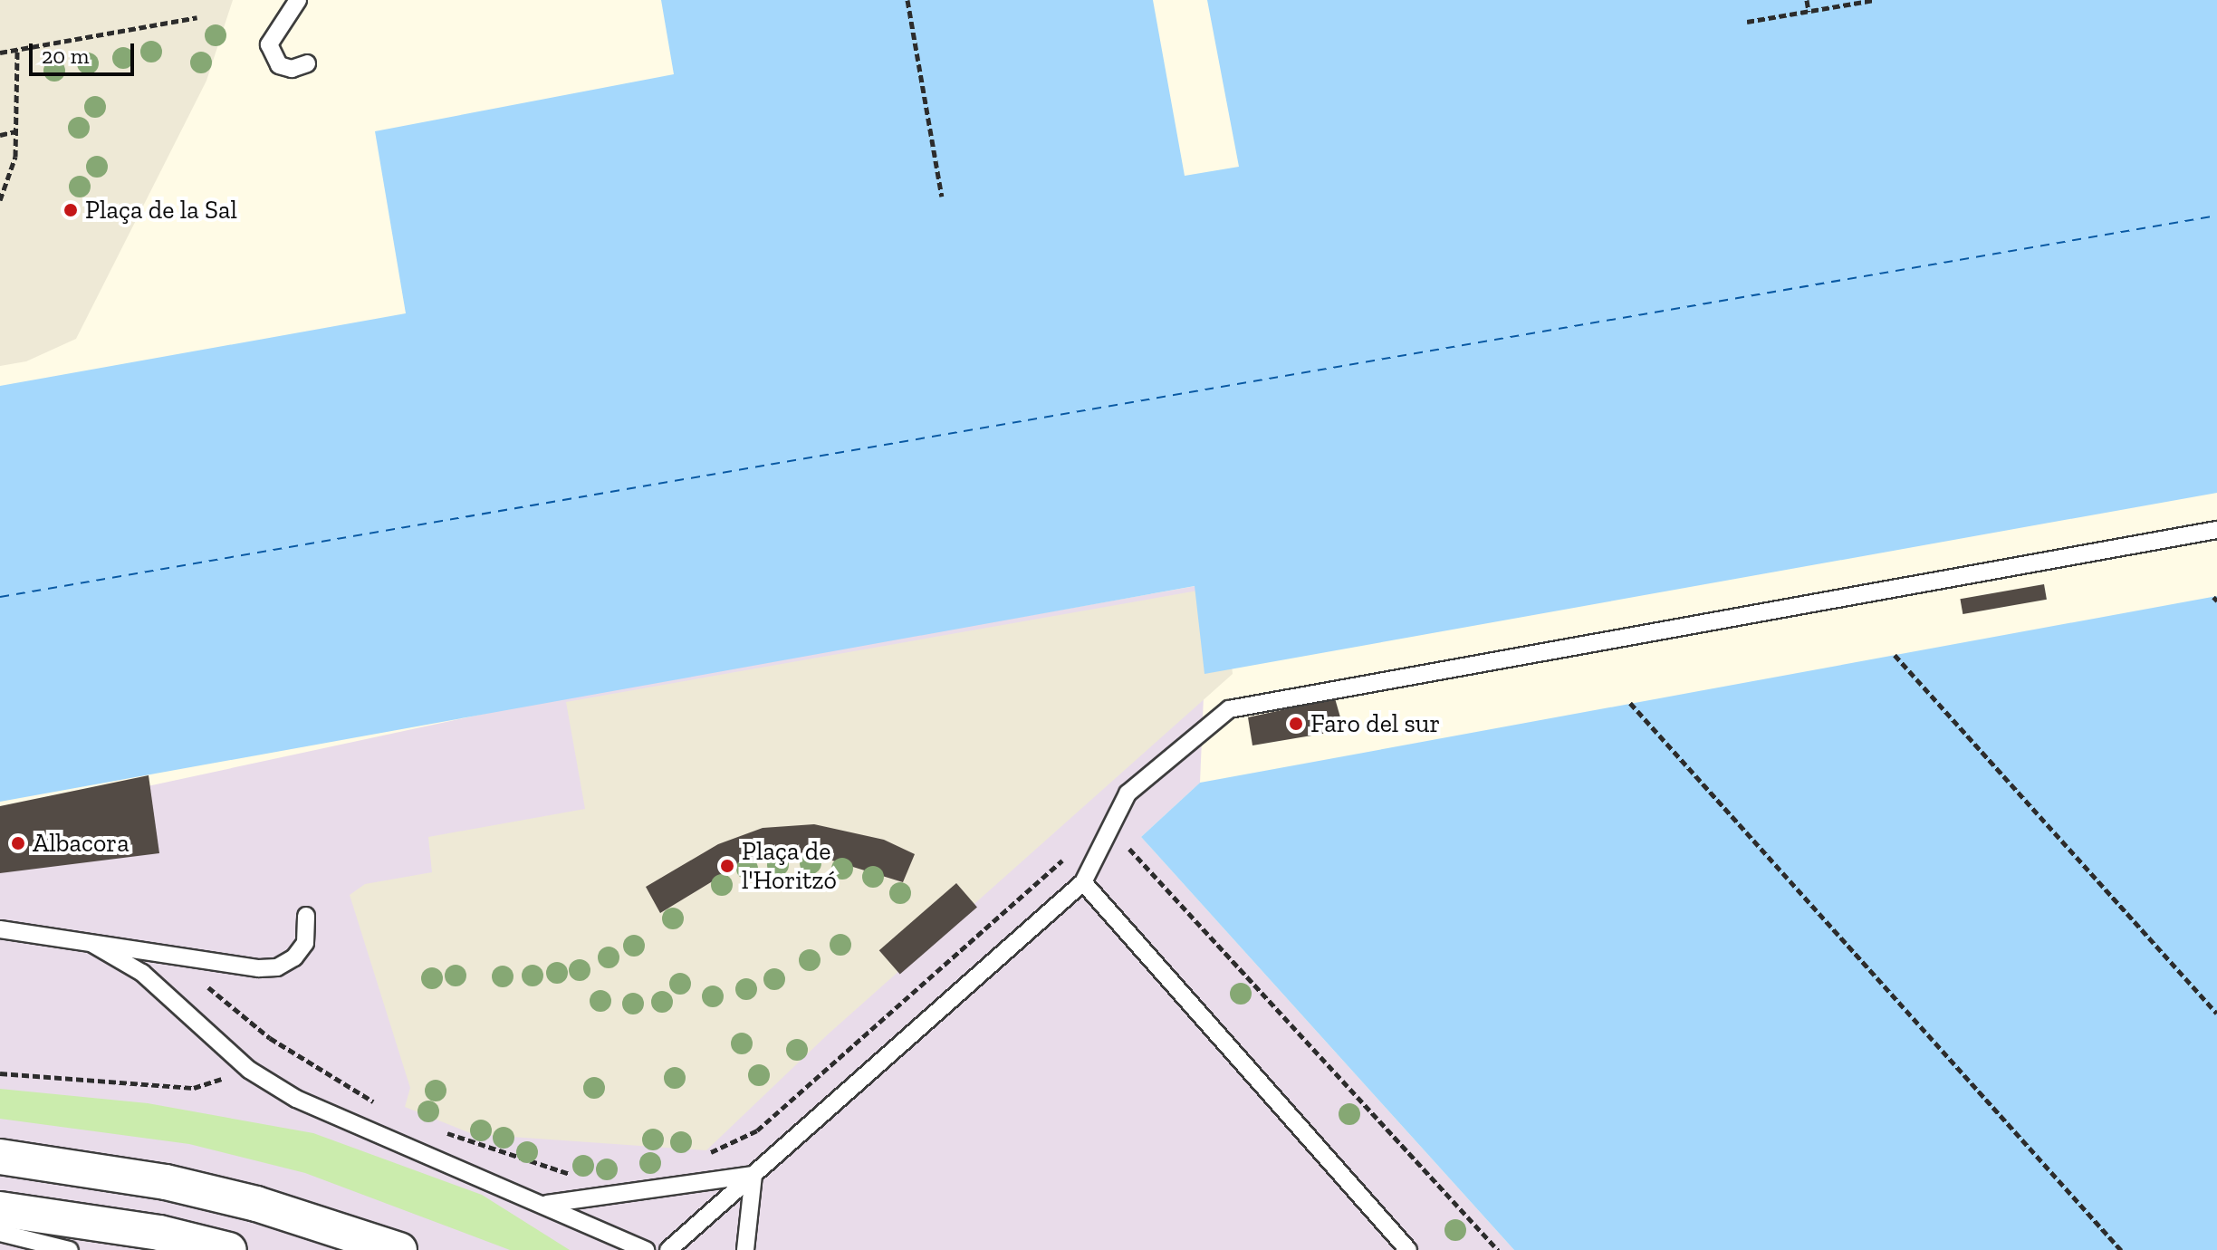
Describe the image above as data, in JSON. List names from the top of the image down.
{
  "places": [
    "Plaça de la Sal",
    "Faro del sur",
    "Albacora",
    "Plaça de l'Horitzó"
  ],
  "scale_bar": "20 m"
}
